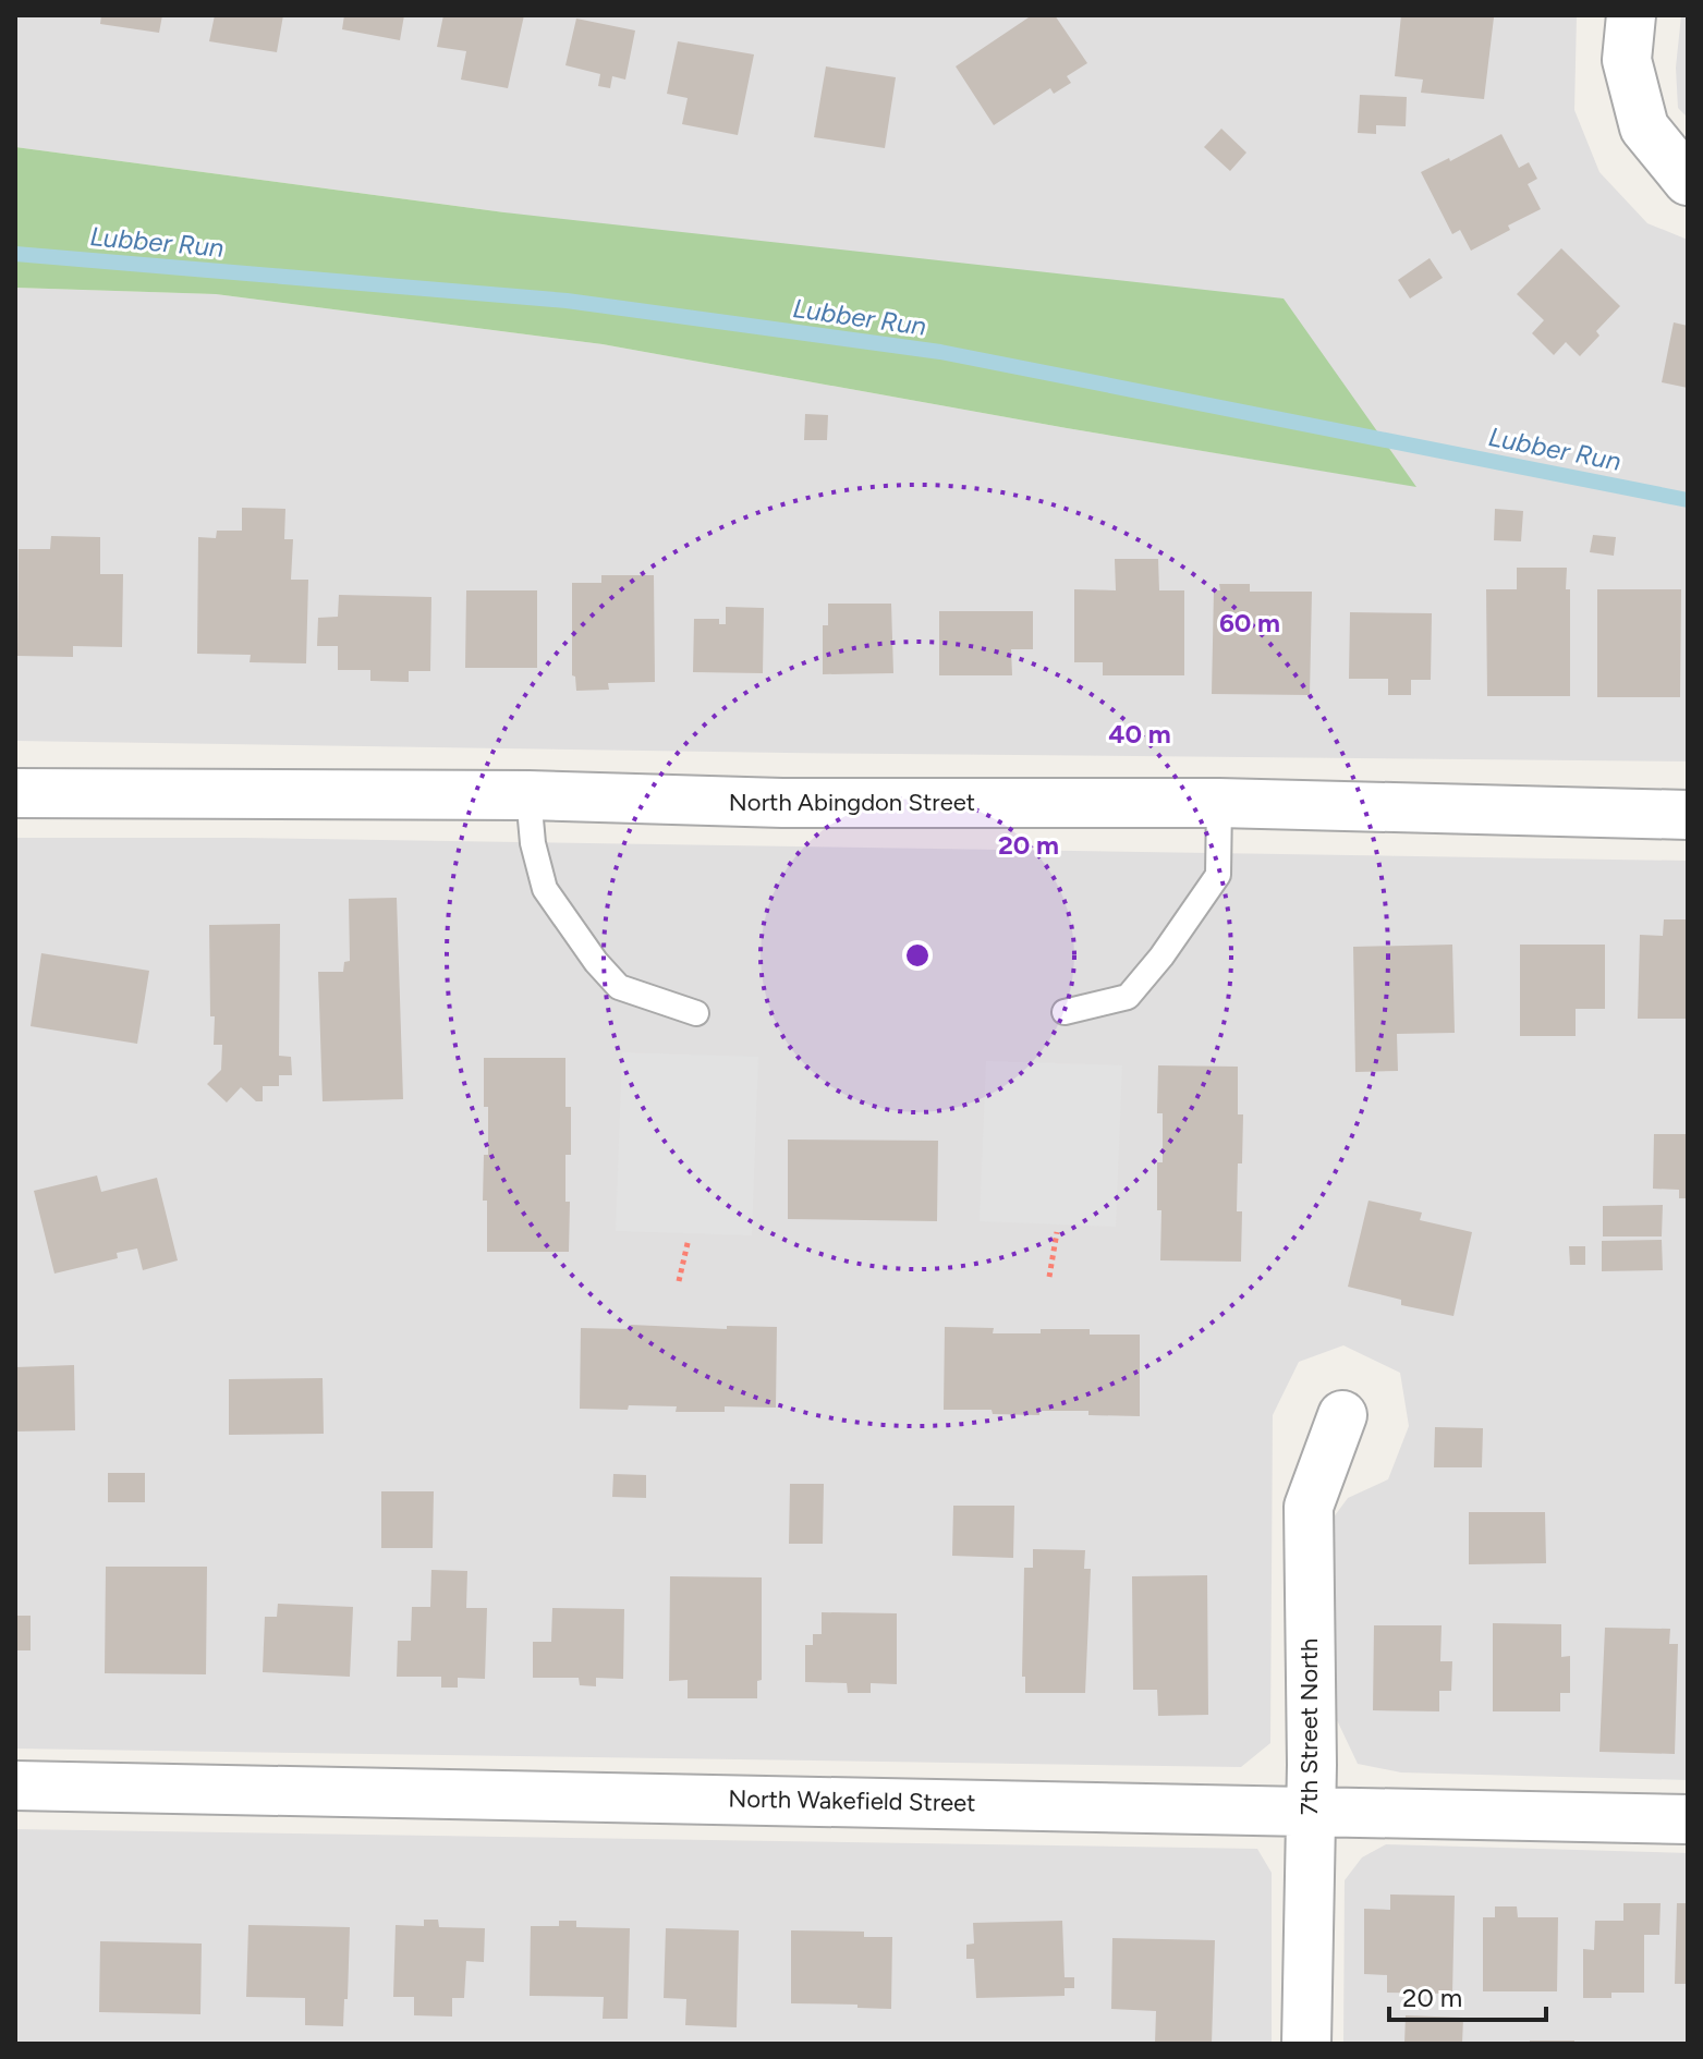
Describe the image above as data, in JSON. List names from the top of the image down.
{
  "streets": {
    "street": ["North Abingdon Street", "7th Street North", "North Wakefield Street"]
  },
  "crossings": [
    ["7th Street North", "North Wakefield Street"]
  ],
  "water": ["Lubber Run"],
  "scale_bar": "20 m",
  "rings": ["60 m", "40 m", "20 m"]
}
